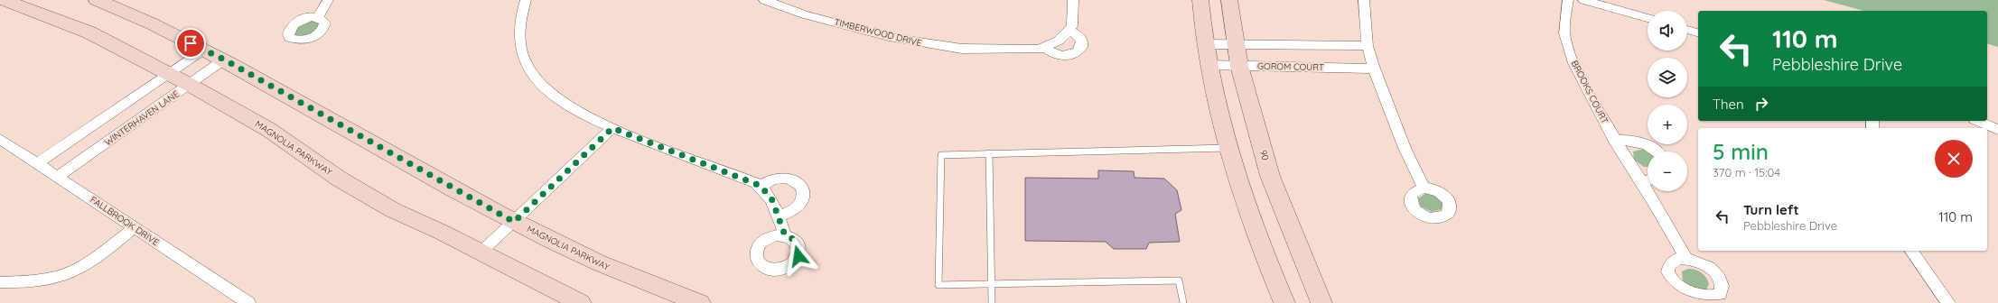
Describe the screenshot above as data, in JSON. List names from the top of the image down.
{
  "streets": {
    "main road": ["MAGNOLIA PARKWAY", "90"],
    "street": [
      "TIMBERWOOD DRIVE",
      "GOROM COURT",
      "BROOKS COURT",
      "WINTERHAVEN LANE",
      "FALLBROOK DRIVE"
    ]
  },
  "crossings": [
    ["GOROM COURT", "90"],
    ["WINTERHAVEN LANE", "MAGNOLIA PARKWAY"],
    ["WINTERHAVEN LANE", "FALLBROOK DRIVE"]
  ],
  "page": {
    "map_buttons": ["+", "−"],
    "turn": ["110 m", "Pebbleshire Drive"],
    "then": "Then",
    "heading": ["5 min", "370 m · 15:04"],
    "list": [
      {
        "name": "Turn left",
        "note": "Pebbleshire Drive",
        "value": "110 m"
      }
    ]
  }
}
